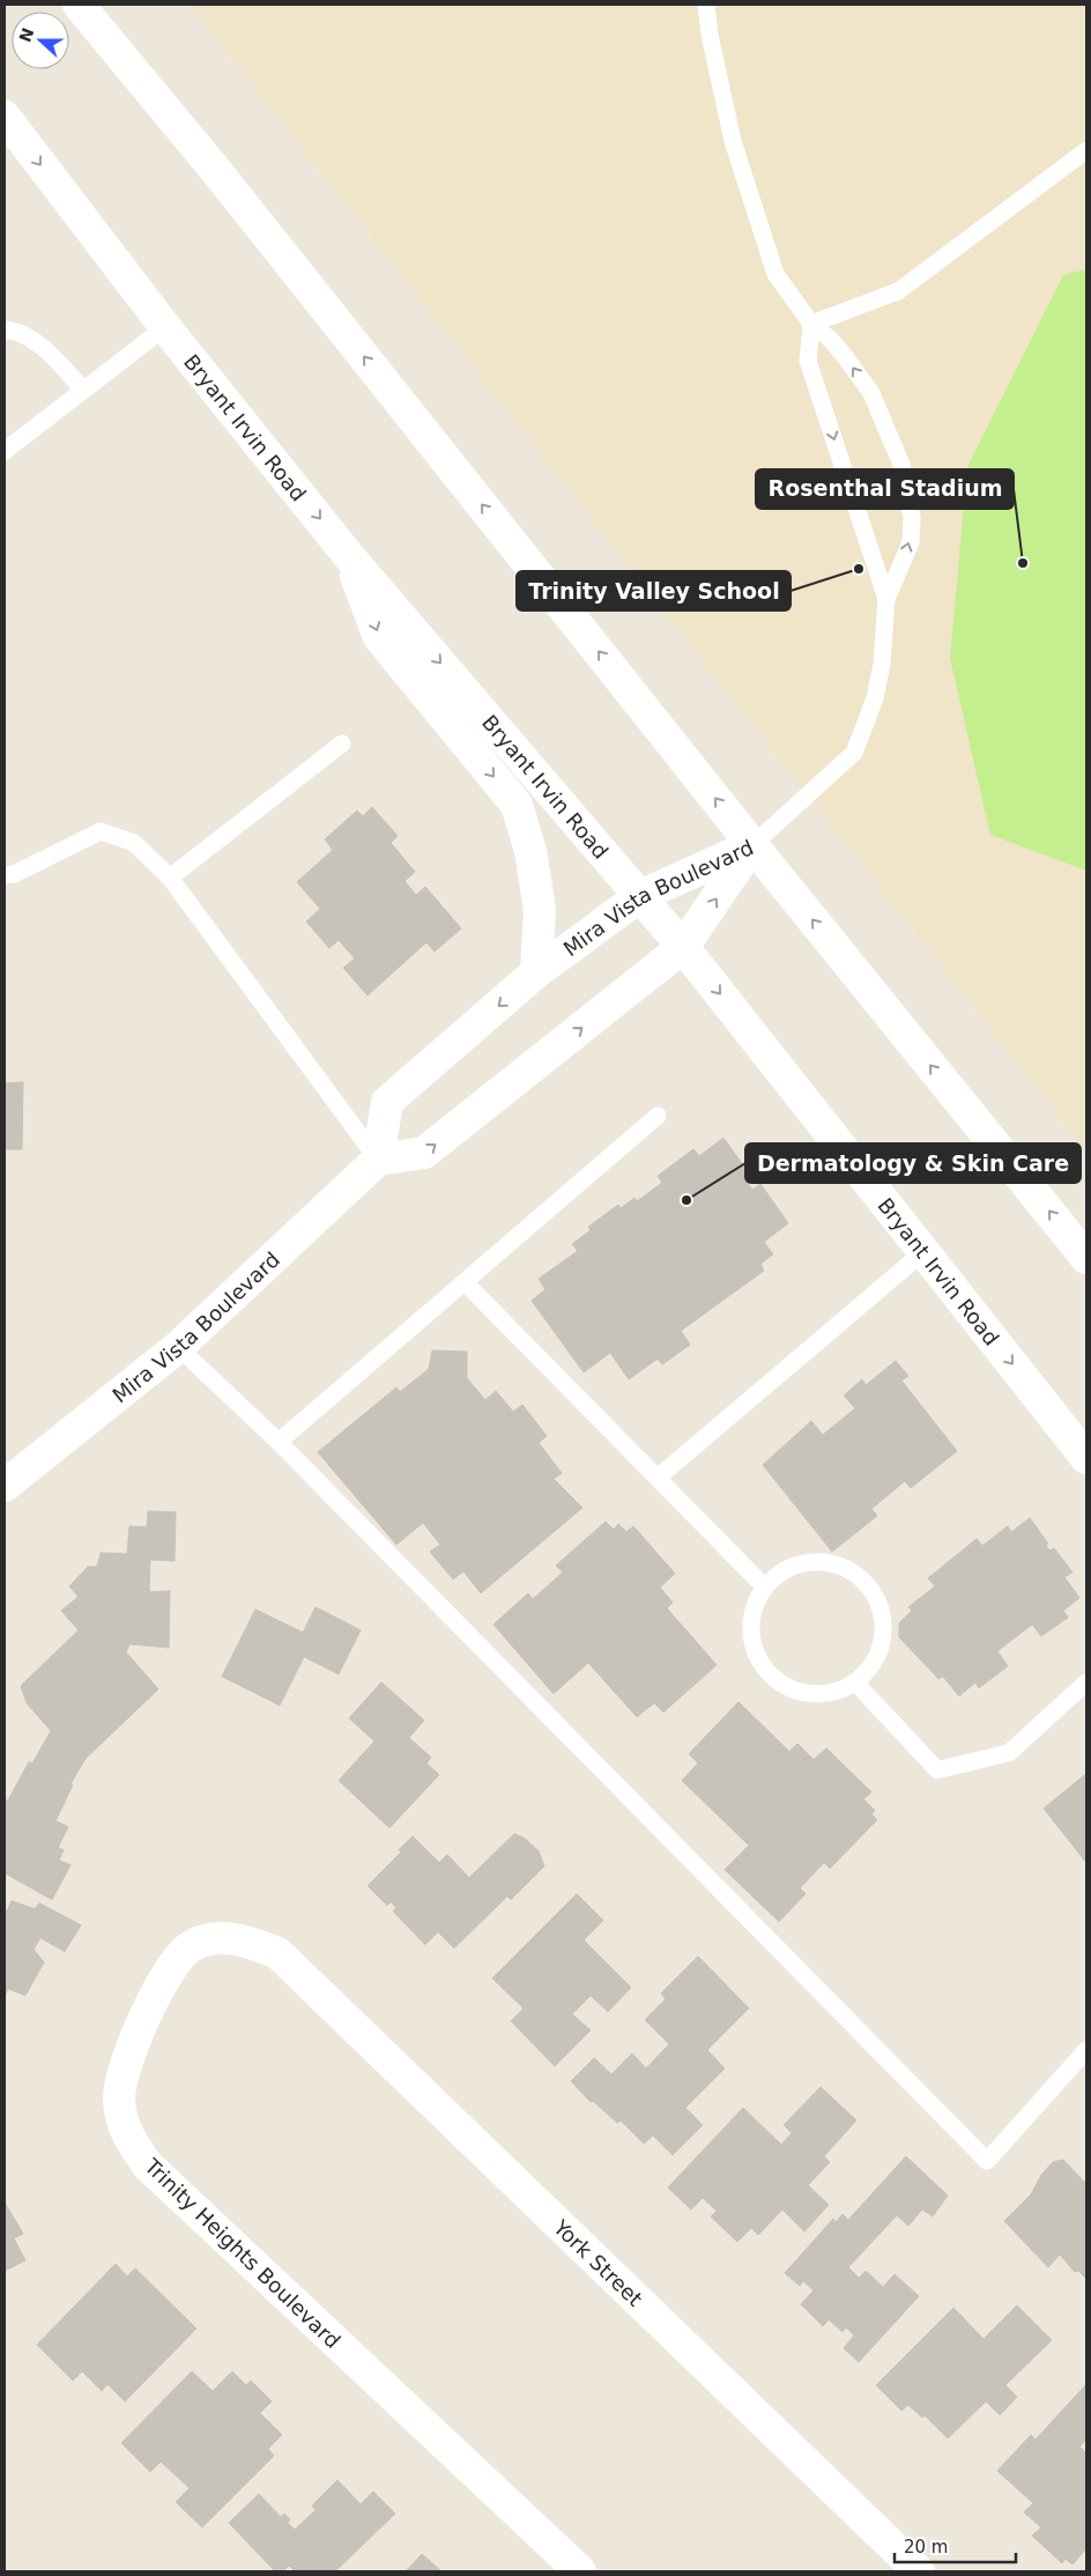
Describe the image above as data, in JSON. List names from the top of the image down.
{
  "streets": {
    "main road": [
      "Bryant Irvin Road",
      "Mira Vista Boulevard",
      "Trinity Heights Boulevard",
      "York Street"
    ]
  },
  "crossings": [
    ["Bryant Irvin Road", "Mira Vista Boulevard"],
    ["Trinity Heights Boulevard", "York Street"]
  ],
  "places": ["Rosenthal Stadium", "Trinity Valley School", "Dermatology & Skin Care"],
  "scale_bar": "20 m",
  "north": "left"
}
